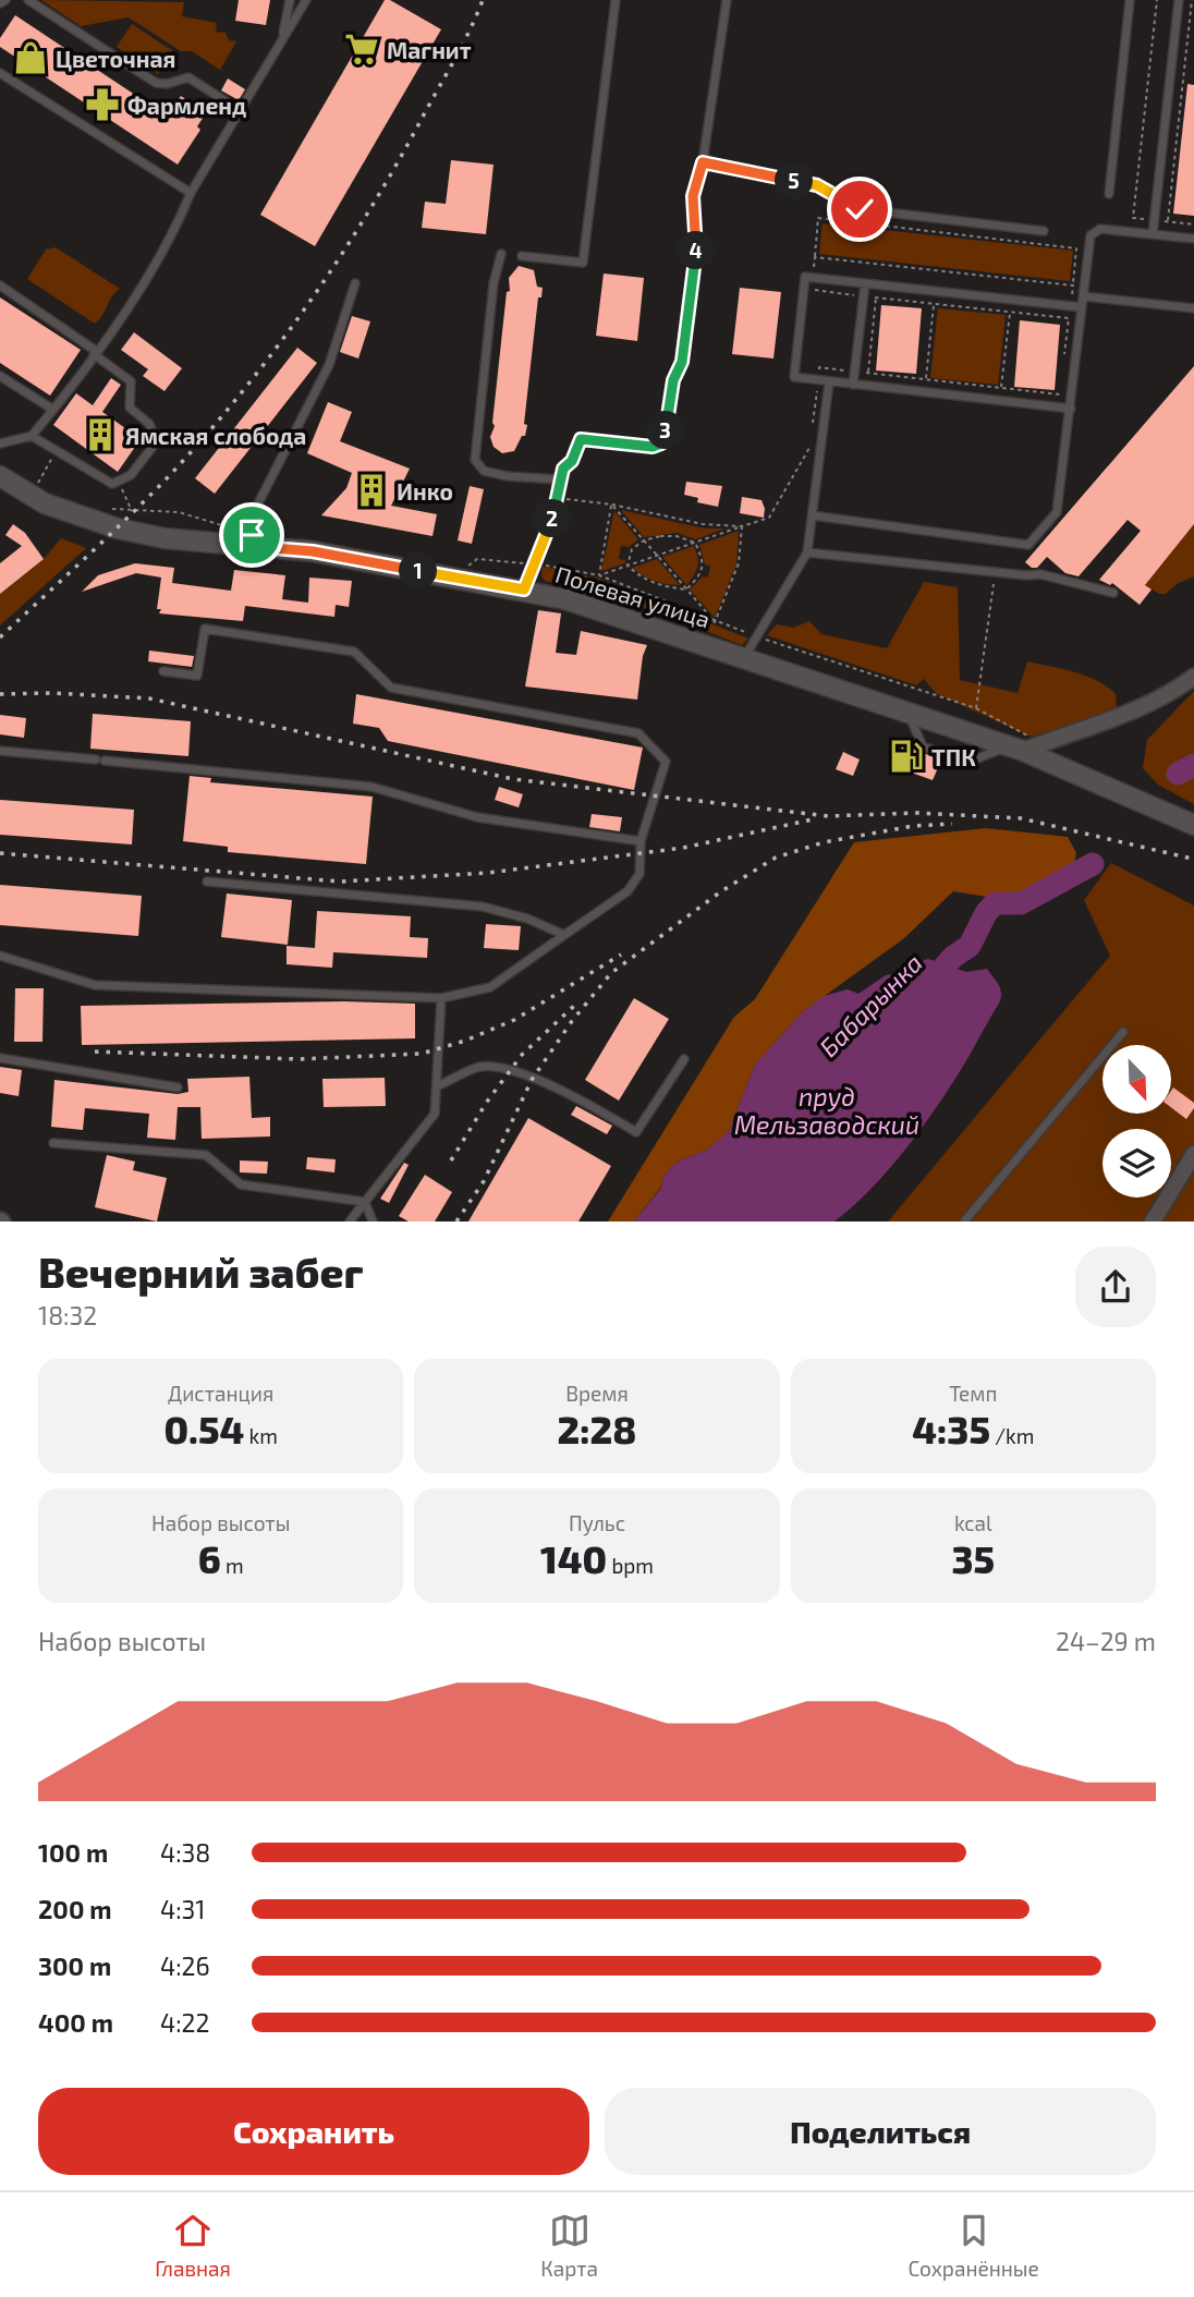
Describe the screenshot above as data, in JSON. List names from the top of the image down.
{
  "streets": {
    "street": ["Полевая улица"]
  },
  "water": ["Бабарынка", "пруд Мельзаводский"],
  "places": {
    "supermarket": ["Магнит"],
    "shop": ["Цветочная"],
    "pharmacy": ["Фармленд"],
    "building": ["Ямская слобода", "Инко"],
    "fuel station": ["ТПК"]
  },
  "north": "bottom right",
  "page": {
    "pins": [
      "5",
      "4",
      "3",
      "2",
      "1"
    ],
    "heading": ["Вечерний забег", "18:32"],
    "stats": [
      ["Дистанция", "0.54 km"],
      ["Время", "2:28"],
      ["Темп", "4:35 /km"],
      ["Набор высоты", "6 m"],
      ["Пульс", "140 bpm"],
      ["kcal", "35"]
    ],
    "chart": ["Набор высоты", "24–29 m"],
    "list": [
      {
        "name": "100 m",
        "note": "4:38"
      },
      {
        "name": "200 m",
        "note": "4:31"
      },
      {
        "name": "300 m",
        "note": "4:26"
      },
      {
        "name": "400 m",
        "note": "4:22"
      }
    ],
    "buttons": ["Сохранить", "Поделиться"],
    "tabs": ["Главная", "Карта", "Сохранённые"]
  }
}
